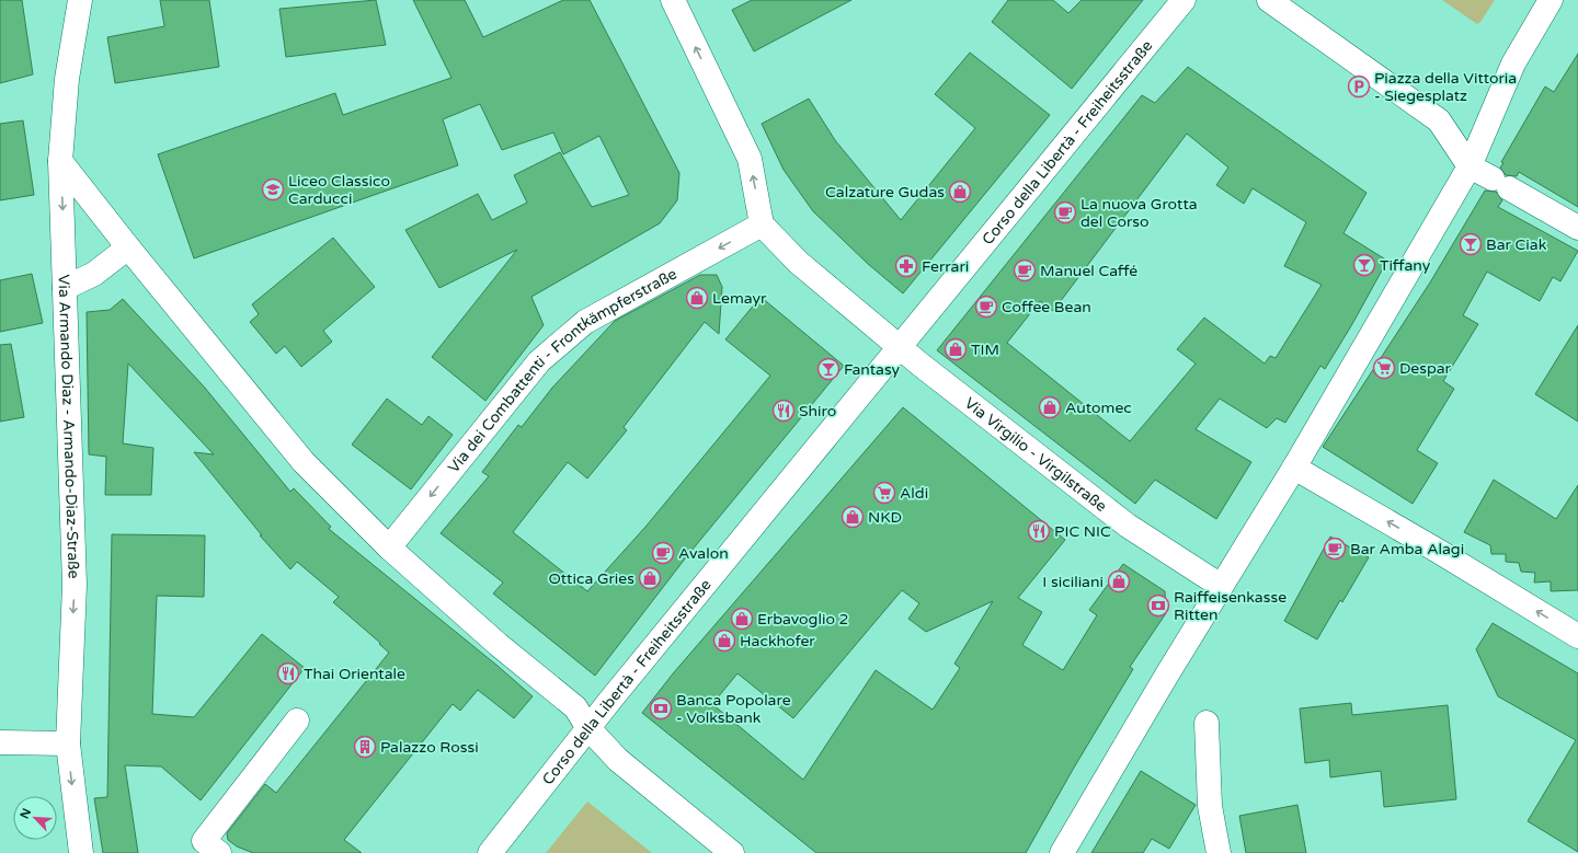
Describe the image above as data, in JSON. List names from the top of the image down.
{
  "streets": {
    "street": [
      "Corso della Libertà - Freiheitsstraße",
      "Via dei Combattenti - Frontkämpferstraße",
      "Via Armando Diaz - Armando-Diaz-Straße",
      "Via Virgilio - Virgilstraße"
    ]
  },
  "crossings": [
    ["Corso della Libertà - Freiheitsstraße", "Via Virgilio - Virgilstraße"],
    ["Via dei Combattenti - Frontkämpferstraße", "Via Virgilio - Virgilstraße"]
  ],
  "one_way": ["Via dei Combattenti - Frontkämpferstraße", "Via Armando Diaz - Armando-Diaz-Straße"],
  "places": {
    "parking": ["Piazza della Vittoria - Siegesplatz"],
    "school or university": ["Liceo Classico Carducci"],
    "shop": [
      "Calzature Gudas",
      "Lemayr",
      "TIM",
      "Automec",
      "NKD",
      "Ottica Gries",
      "I siciliani",
      "Erbavoglio 2",
      "Hackhofer"
    ],
    "cafe": [
      "La nuova Grotta del Corso",
      "Manuel Caffé",
      "Coffee Bean",
      "Bar Amba Alagi",
      "Avalon"
    ],
    "bar": ["Bar Ciak", "Tiffany", "Fantasy"],
    "pharmacy": ["Ferrari"],
    "supermarket": ["Despar", "Aldi"],
    "restaurant": ["Shiro", "PIC NIC", "Thai Orientale"],
    "bank": ["Raiffeisenkasse Ritten", "Banca Popolare - Volksbank"],
    "building": ["Palazzo Rossi"]
  },
  "north": "top left"
}
